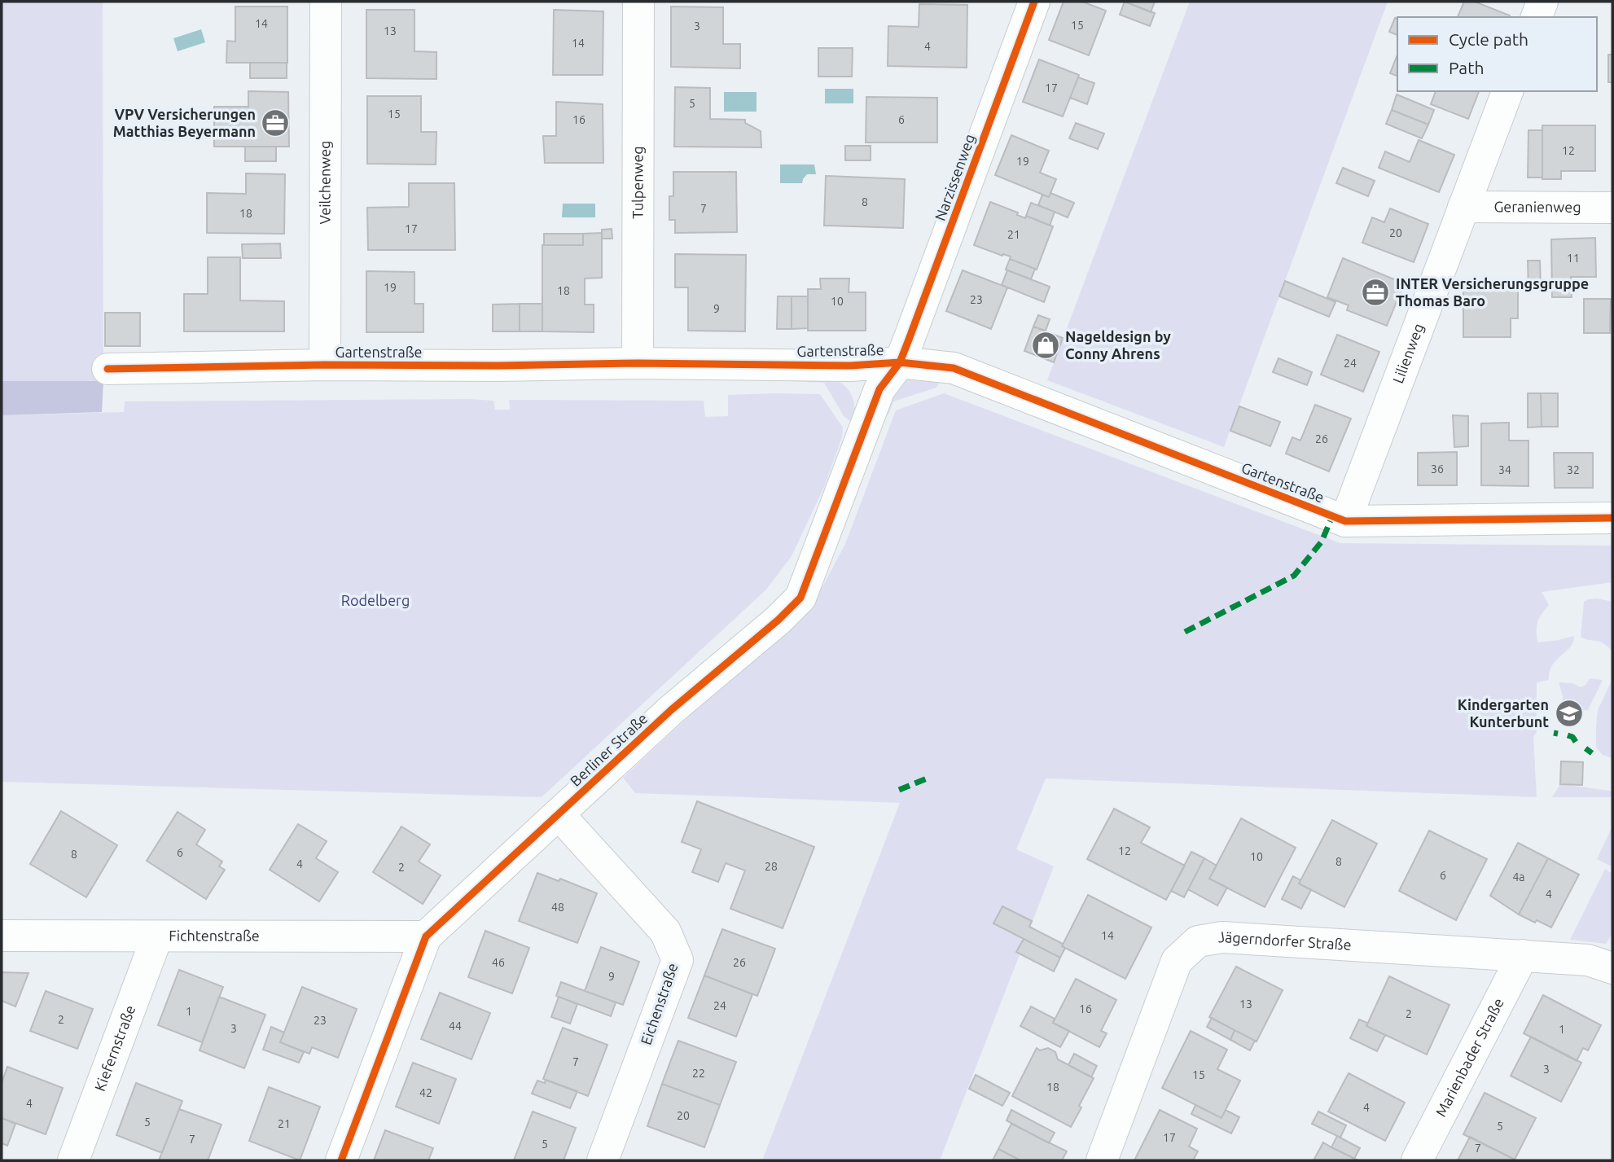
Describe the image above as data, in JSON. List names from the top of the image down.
{
  "streets": {
    "street": [
      "Narzissenweg",
      "Tulpenweg",
      "Veilchenweg",
      "Geranienweg",
      "Gartenstraße",
      "Lilienweg",
      "Berliner Straße",
      "Fichtenstraße",
      "Jägerndorfer Straße",
      "Eichenstraße",
      "Kiefernstraße",
      "Marienbader Straße"
    ]
  },
  "crossings": [
    ["Narzissenweg", "Gartenstraße"],
    ["Narzissenweg", "Berliner Straße"],
    ["Tulpenweg", "Gartenstraße"],
    ["Veilchenweg", "Gartenstraße"],
    ["Geranienweg", "Lilienweg"],
    ["Gartenstraße", "Lilienweg"],
    ["Gartenstraße", "Berliner Straße"],
    ["Berliner Straße", "Fichtenstraße"],
    ["Berliner Straße", "Eichenstraße"],
    ["Fichtenstraße", "Kiefernstraße"],
    ["Jägerndorfer Straße", "Marienbader Straße"]
  ],
  "parks": ["Rodelberg"],
  "places": {
    "office": ["VPV Versicherungen Matthias Beyermann", "INTER Versicherungsgruppe Thomas Baro"],
    "shop": ["Nageldesign by Conny Ahrens"],
    "school or university": ["Kindergarten Kunterbunt"]
  },
  "house_numbers": [
    "14",
    "15",
    "3",
    "13",
    "14",
    "4",
    "17",
    "5",
    "15",
    "16",
    "6",
    "12",
    "19",
    "8",
    "7",
    "18",
    "17",
    "20",
    "21",
    "11",
    "19",
    "18",
    "23",
    "10",
    "9",
    "24",
    "26",
    "36",
    "34",
    "32",
    "12",
    "6",
    "8",
    "10",
    "8",
    "4",
    "28",
    "2",
    "6",
    "4a",
    "4",
    "48",
    "14",
    "46",
    "26",
    "9",
    "13",
    "24",
    "16",
    "1",
    "2",
    "2",
    "23",
    "44",
    "3",
    "1",
    "7",
    "3",
    "22",
    "15",
    "18",
    "42",
    "4",
    "4",
    "20",
    "5",
    "21",
    "5",
    "17",
    "7",
    "5",
    "7"
  ],
  "legend": ["Cycle path", "Path"]
}
